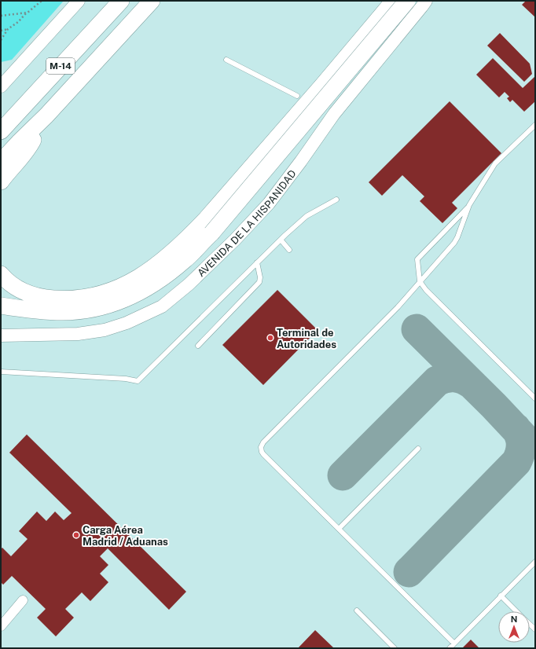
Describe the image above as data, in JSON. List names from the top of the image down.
{
  "streets": {
    "highway": ["M-14"],
    "street": ["AVENIDA DE LA HISPANIDAD"]
  },
  "places": ["Terminal de Autoridades", "Carga Aérea Madrid / Aduanas"],
  "north": "top"
}
